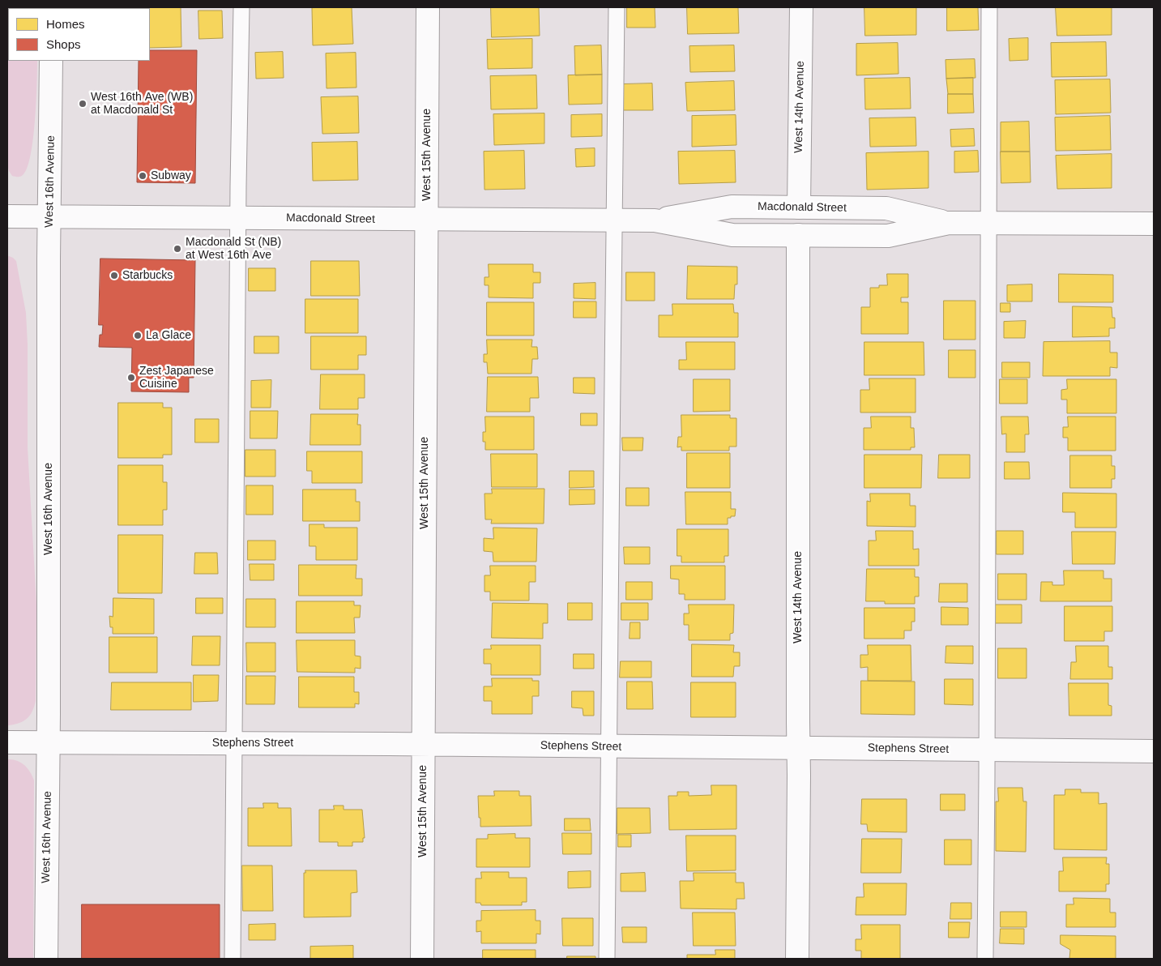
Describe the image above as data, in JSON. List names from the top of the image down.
{
  "streets": {
    "street": [
      "West 14th Avenue",
      "West 15th Avenue",
      "West 16th Avenue",
      "Macdonald Street",
      "Stephens Street"
    ]
  },
  "crossings": [
    ["West 14th Avenue", "Macdonald Street"],
    ["West 14th Avenue", "Stephens Street"],
    ["West 15th Avenue", "Macdonald Street"],
    ["West 15th Avenue", "Stephens Street"],
    ["West 16th Avenue", "Macdonald Street"],
    ["West 16th Avenue", "Stephens Street"]
  ],
  "places": [
    "West 16th Ave (WB) at Macdonald St",
    "Subway",
    "Macdonald St (NB) at West 16th Ave",
    "Starbucks",
    "La Glace",
    "Zest Japanese Cuisine"
  ],
  "legend": ["Homes", "Shops"]
}
